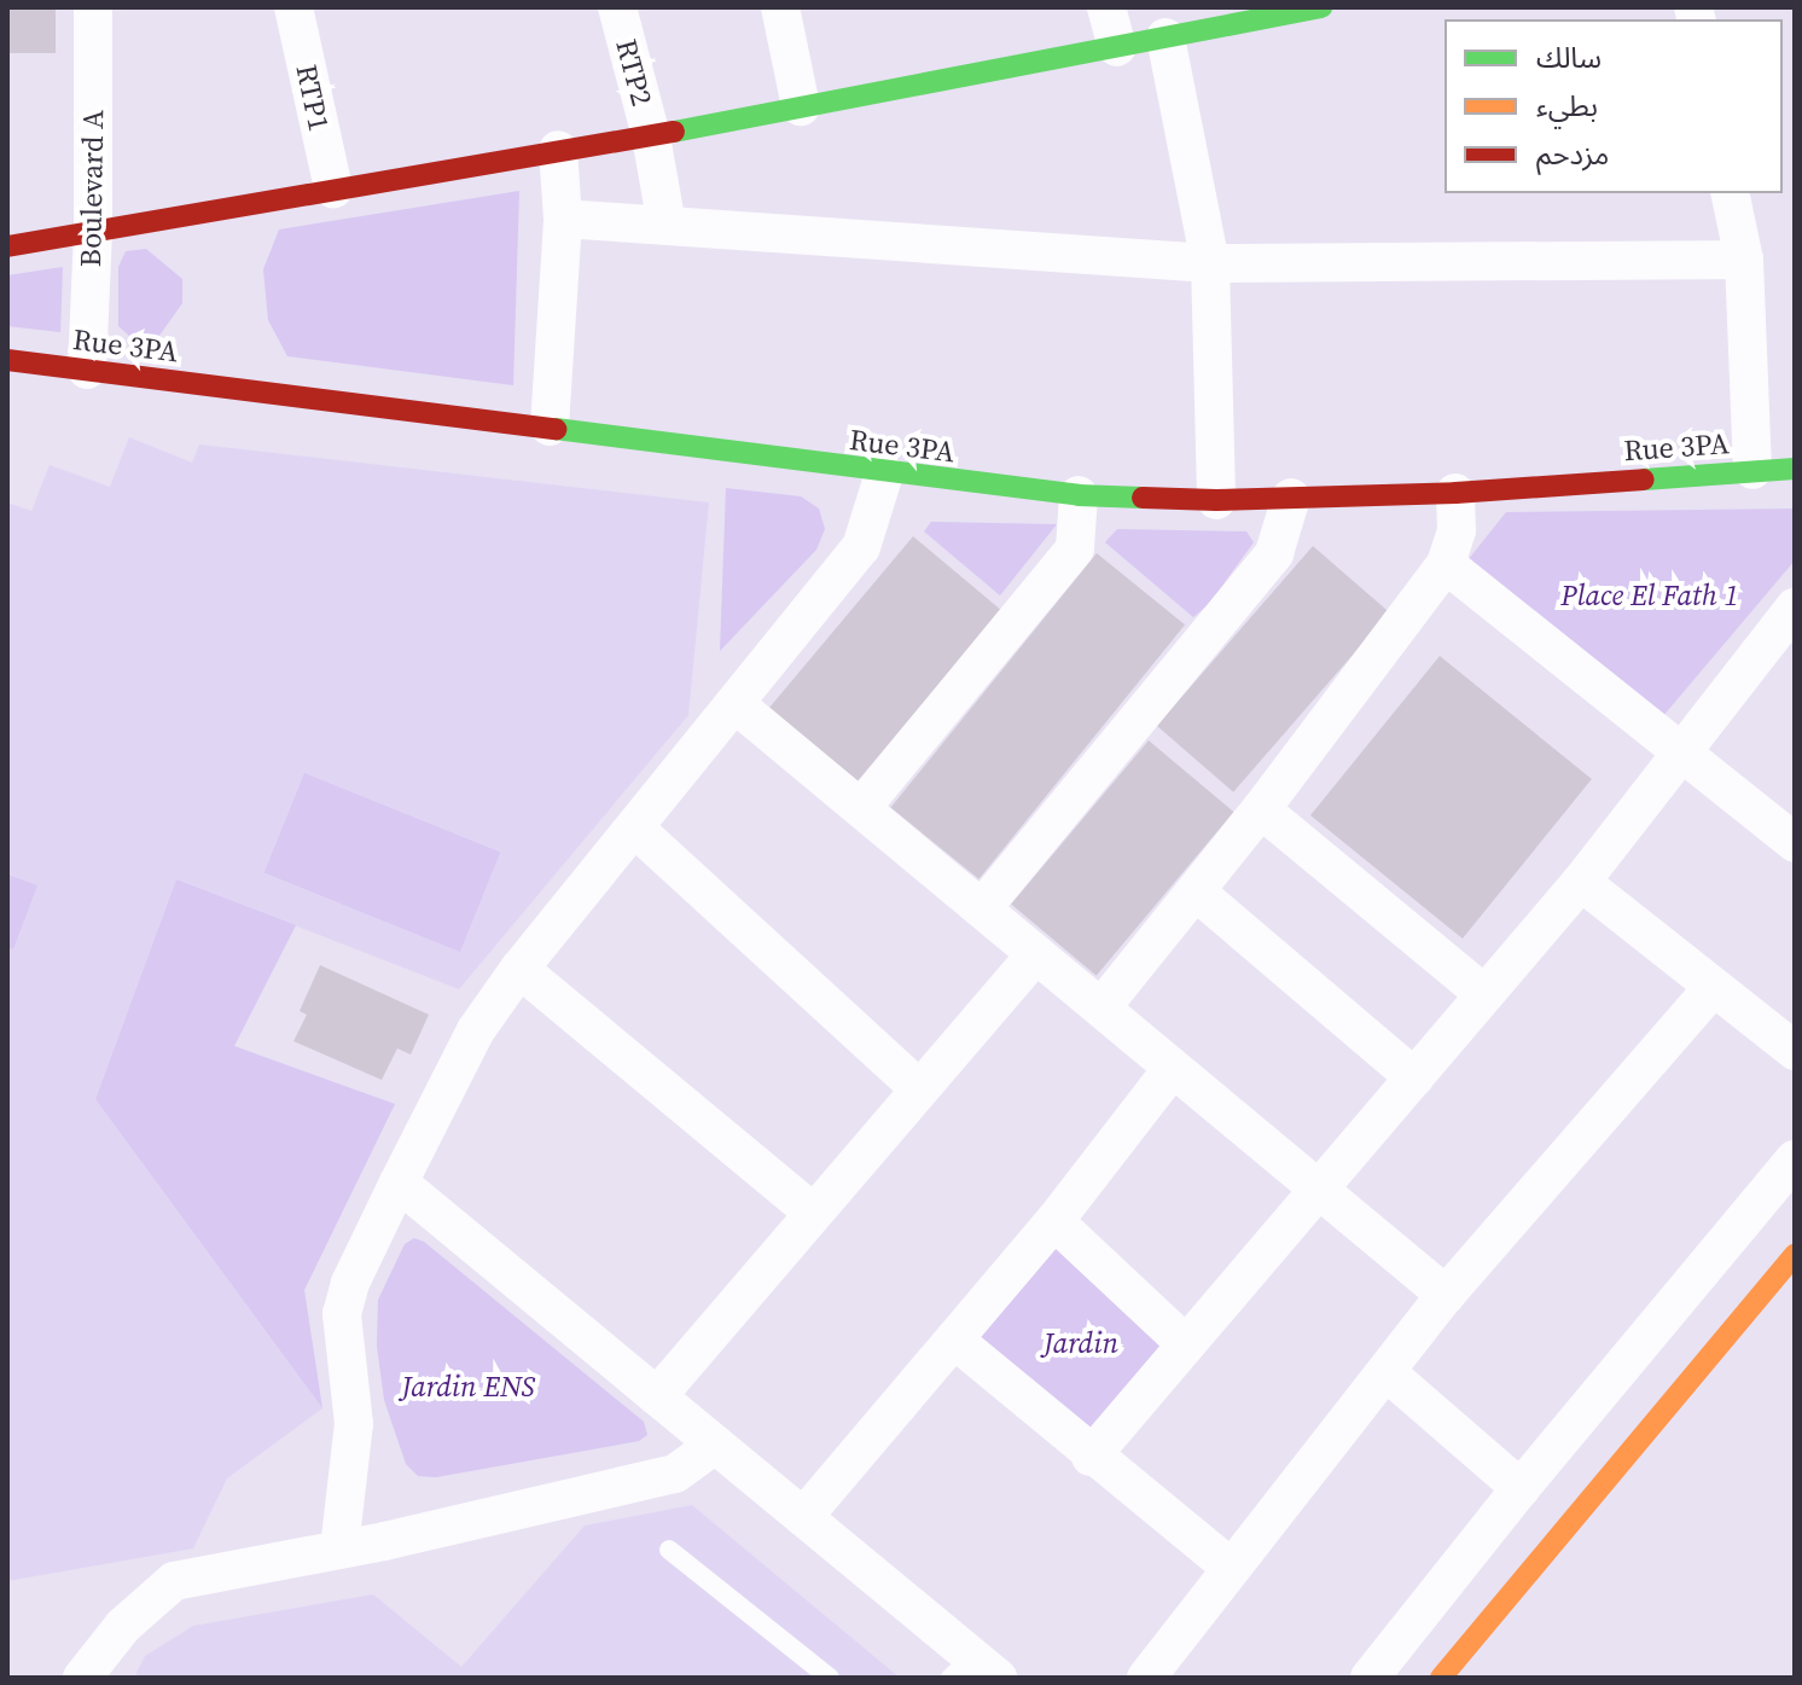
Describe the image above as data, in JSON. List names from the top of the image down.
{
  "streets": {
    "street": [
      "RTP2",
      "RTP1",
      "Boulevard A",
      "Rue 3PA"
    ]
  },
  "crossings": [
    ["Boulevard A", "Rue 3PA"]
  ],
  "parks": ["Place El Fath 1", "Jardin", "Jardin ENS"],
  "legend": ["سالك", "بطيء", "مزدحم"]
}
